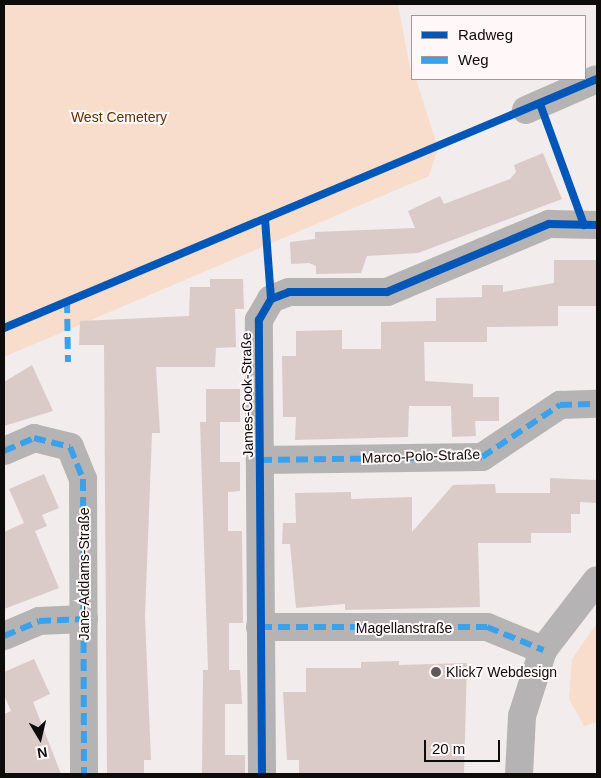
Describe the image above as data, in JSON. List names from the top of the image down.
{
  "streets": {
    "street": [
      "James-Cook-Straße",
      "Marco-Polo-Straße",
      "Jane-Addams-Straße",
      "Magellanstraße"
    ]
  },
  "crossings": [
    ["James-Cook-Straße", "Marco-Polo-Straße"],
    ["James-Cook-Straße", "Magellanstraße"]
  ],
  "parks": ["West Cemetery"],
  "places": ["Klick7 Webdesign"],
  "legend": ["Radweg", "Weg"],
  "scale_bar": "20 m",
  "north": "bottom"
}
